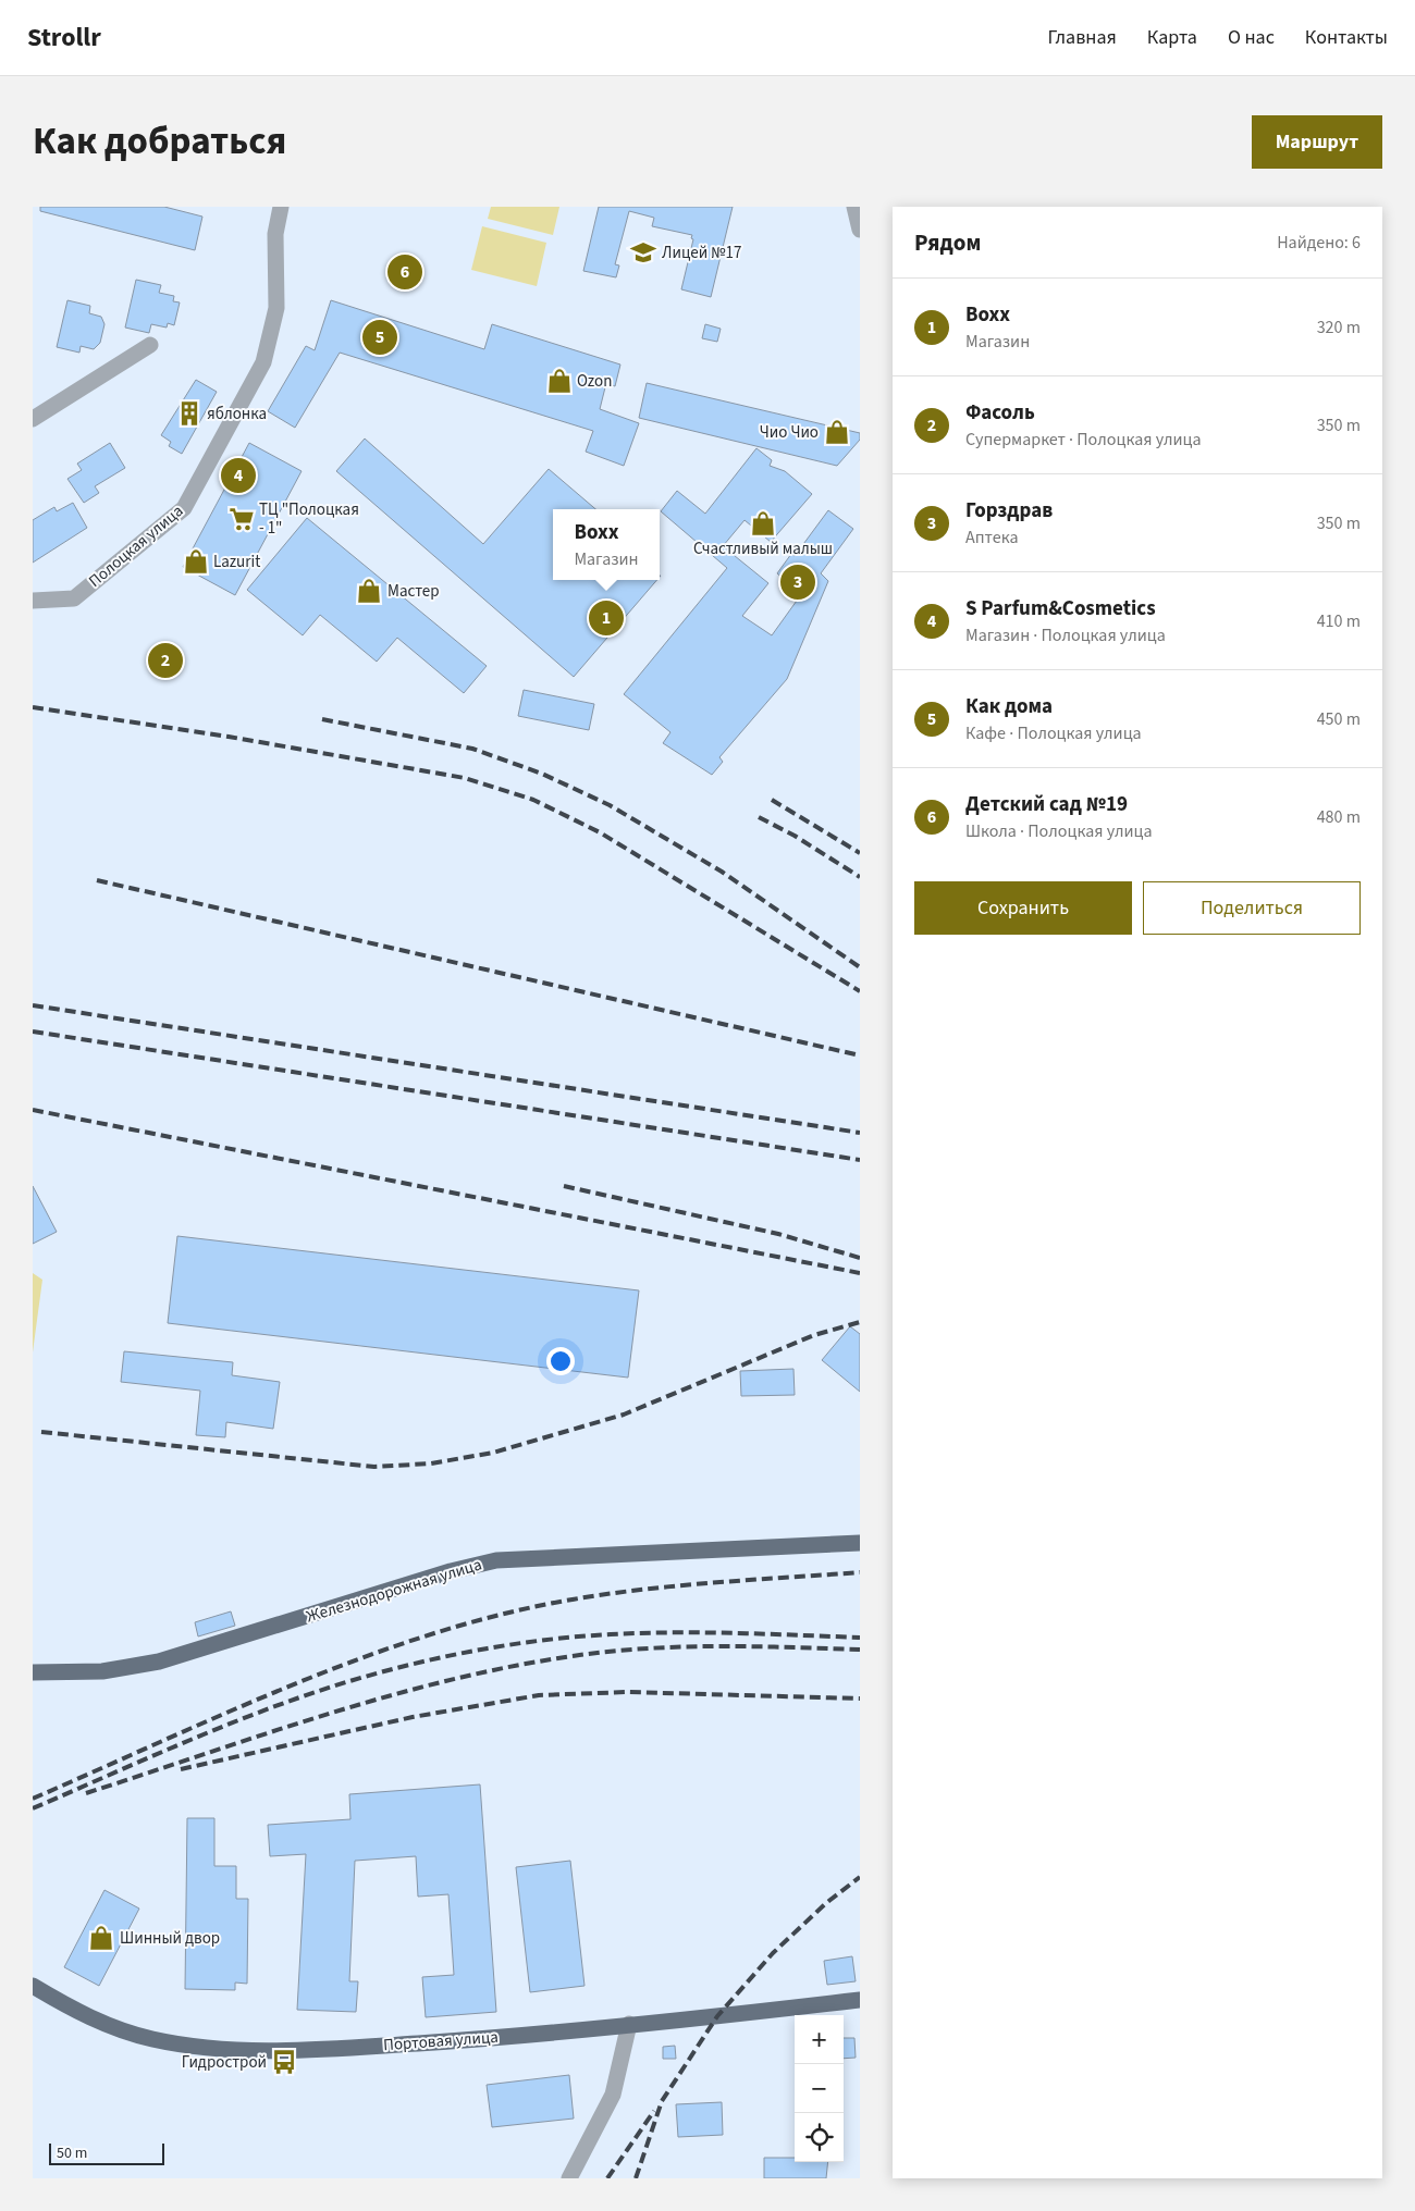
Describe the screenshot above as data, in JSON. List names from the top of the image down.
{
  "streets": {
    "main road": ["Железнодорожная улица", "Портовая улица"],
    "street": ["Полоцкая улица"]
  },
  "places": {
    "school or university": ["Лицей №17"],
    "shop": [
      "Ozon",
      "Чио Чио",
      "Счастливый малыш",
      "Lazurit",
      "Мастер",
      "Шинный двор"
    ],
    "building": ["яблонка"],
    "supermarket": ["ТЦ \"Полоцкая - 1\""],
    "bus stop": ["Гидрострой"]
  },
  "scale_bar": "50 m",
  "page": {
    "header": "Strollr",
    "nav": [
      "Главная",
      "Карта",
      "О нас",
      "Контакты"
    ],
    "title": "Как добраться",
    "buttons": [
      "Маршрут",
      ["Сохранить", "Поделиться"]
    ],
    "heading": ["Рядом", "Найдено: 6"],
    "pins": [
      "6",
      "5",
      "4",
      "3",
      "1",
      "2"
    ],
    "list": [
      {
        "mark": "1",
        "name": "Boxx",
        "note": "Магазин",
        "value": "320 m"
      },
      {
        "mark": "2",
        "name": "Фасоль",
        "note": "Супермаркет · Полоцкая улица",
        "value": "350 m"
      },
      {
        "mark": "3",
        "name": "Горздрав",
        "note": "Аптека",
        "value": "350 m"
      },
      {
        "mark": "4",
        "name": "S Parfum&Cosmetics",
        "note": "Магазин · Полоцкая улица",
        "value": "410 m"
      },
      {
        "mark": "5",
        "name": "Как дома",
        "note": "Кафе · Полоцкая улица",
        "value": "450 m"
      },
      {
        "mark": "6",
        "name": "Детский сад №19",
        "note": "Школа · Полоцкая улица",
        "value": "480 m"
      }
    ],
    "popup": ["Boxx", "Магазин"],
    "map_buttons": ["+", "−"],
    "scale": "50 m"
  }
}
